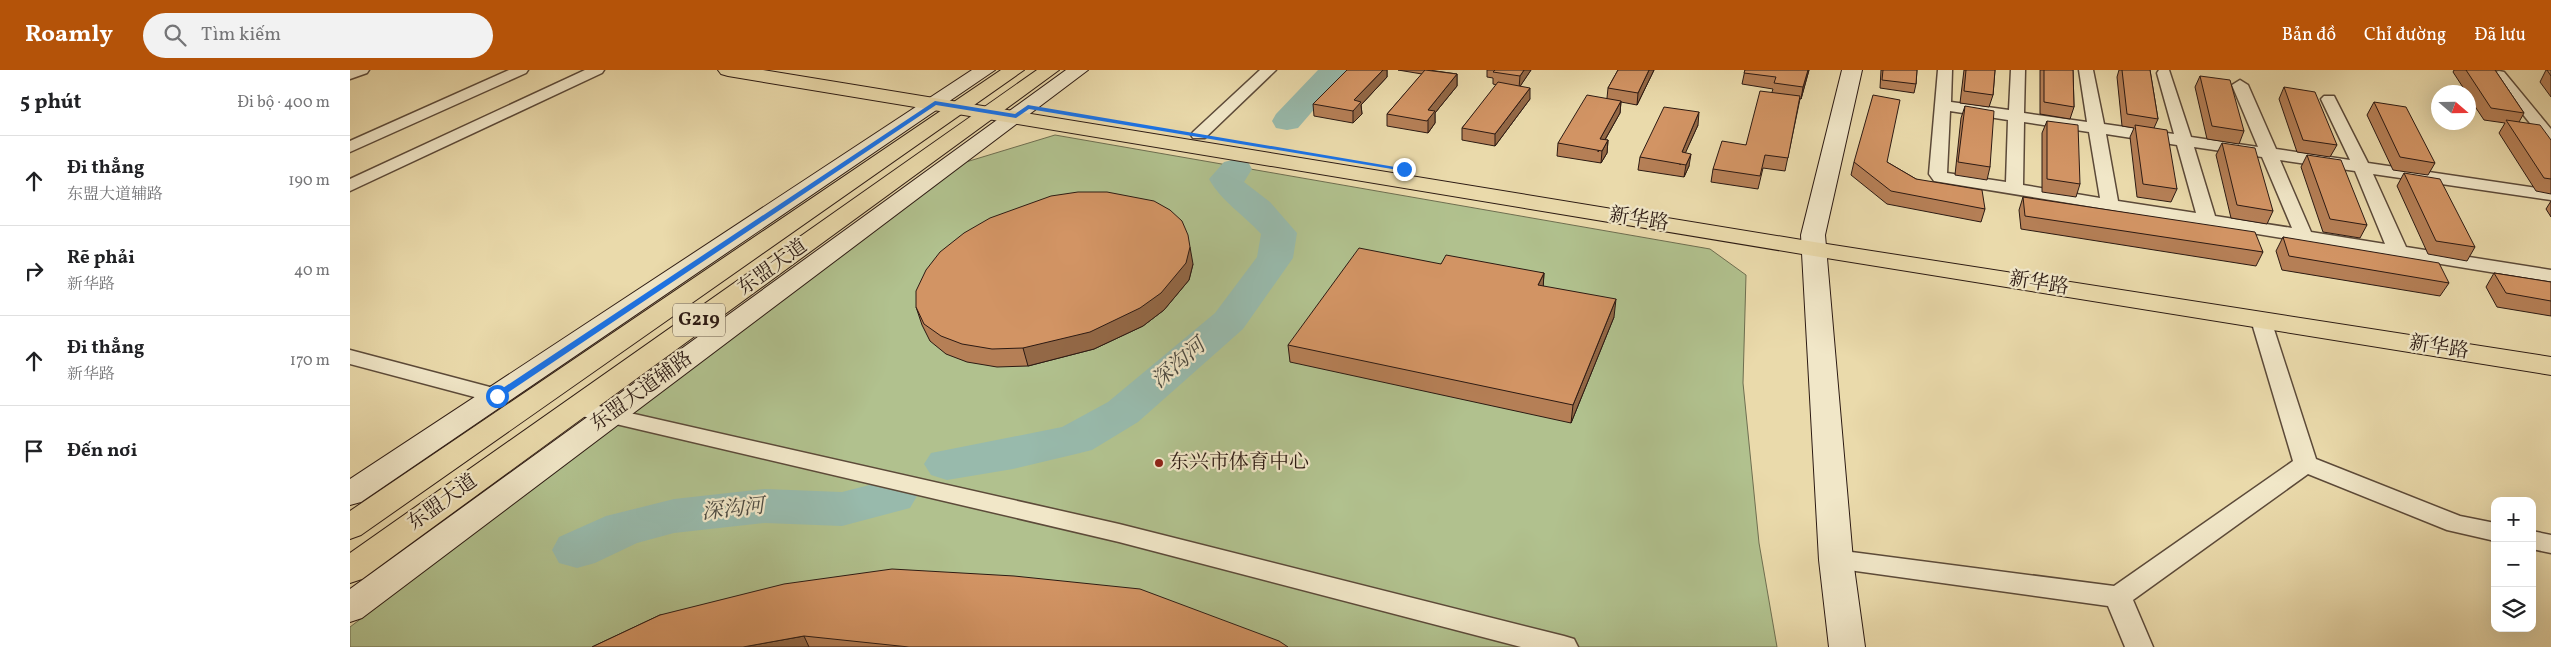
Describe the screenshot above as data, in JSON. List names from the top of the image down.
{
  "streets": {
    "main road": ["新华路", "东盟大道", "G219"],
    "street": ["东盟大道辅路"]
  },
  "crossings": [
    ["新华路", "东盟大道"],
    ["新华路", "东盟大道辅路"],
    ["东盟大道", "东盟大道辅路"]
  ],
  "water": ["深沟河"],
  "places": ["东兴市体育中心"],
  "north": "right",
  "page": {
    "header": "Roamly",
    "search": "Tìm kiếm",
    "nav": ["Bản đồ", "Chỉ đường", "Đã lưu"],
    "heading": ["5 phút", "Đi bộ · 400 m"],
    "list": [
      ["Đi thẳng", "东盟大道辅路", "190 m"],
      ["Rẽ phải", "新华路", "40 m"],
      ["Đi thẳng", "新华路", "170 m"],
      "Đến nơi"
    ],
    "map_buttons": ["+", "−"]
  }
}
